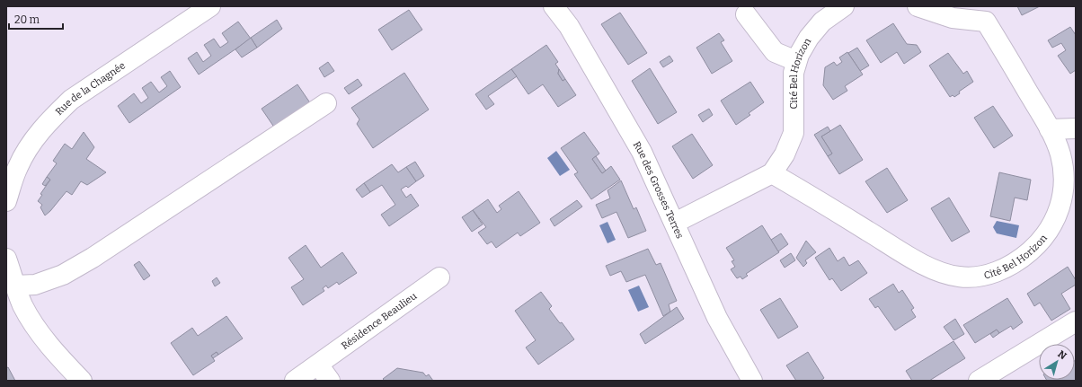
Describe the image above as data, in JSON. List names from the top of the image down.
{
  "streets": {
    "street": [
      "Cité Bel Horizon",
      "Rue de la Chagnée",
      "Rue des Grosses Terres",
      "Résidence Beaulieu"
    ]
  },
  "crossings": [
    ["Cité Bel Horizon", "Rue des Grosses Terres"]
  ],
  "scale_bar": "20 m",
  "north": "top right"
}
